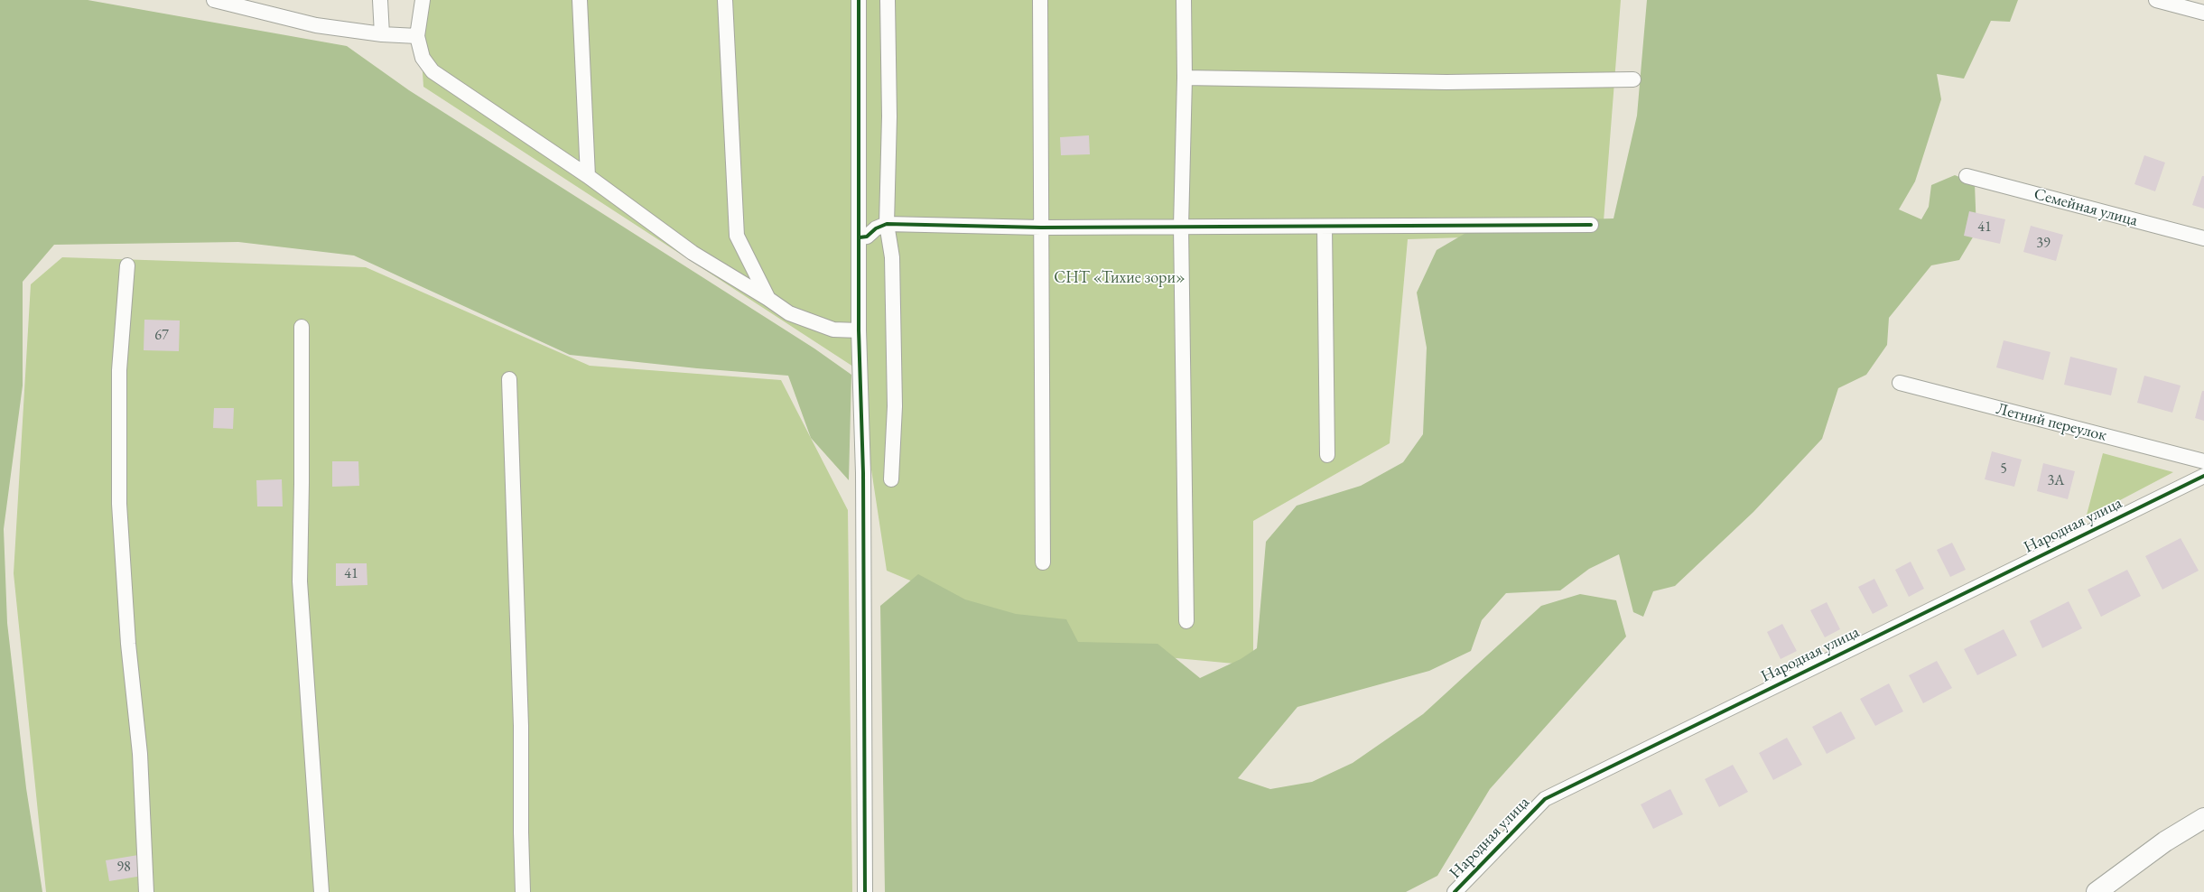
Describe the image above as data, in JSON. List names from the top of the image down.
{
  "streets": {
    "street": ["Семейная улица", "Летний переулок", "Народная улица"]
  },
  "parks": ["СНТ «Тихие зори»"],
  "house_numbers": [
    "41",
    "39",
    "67",
    "5",
    "3А",
    "41",
    "98"
  ]
}
